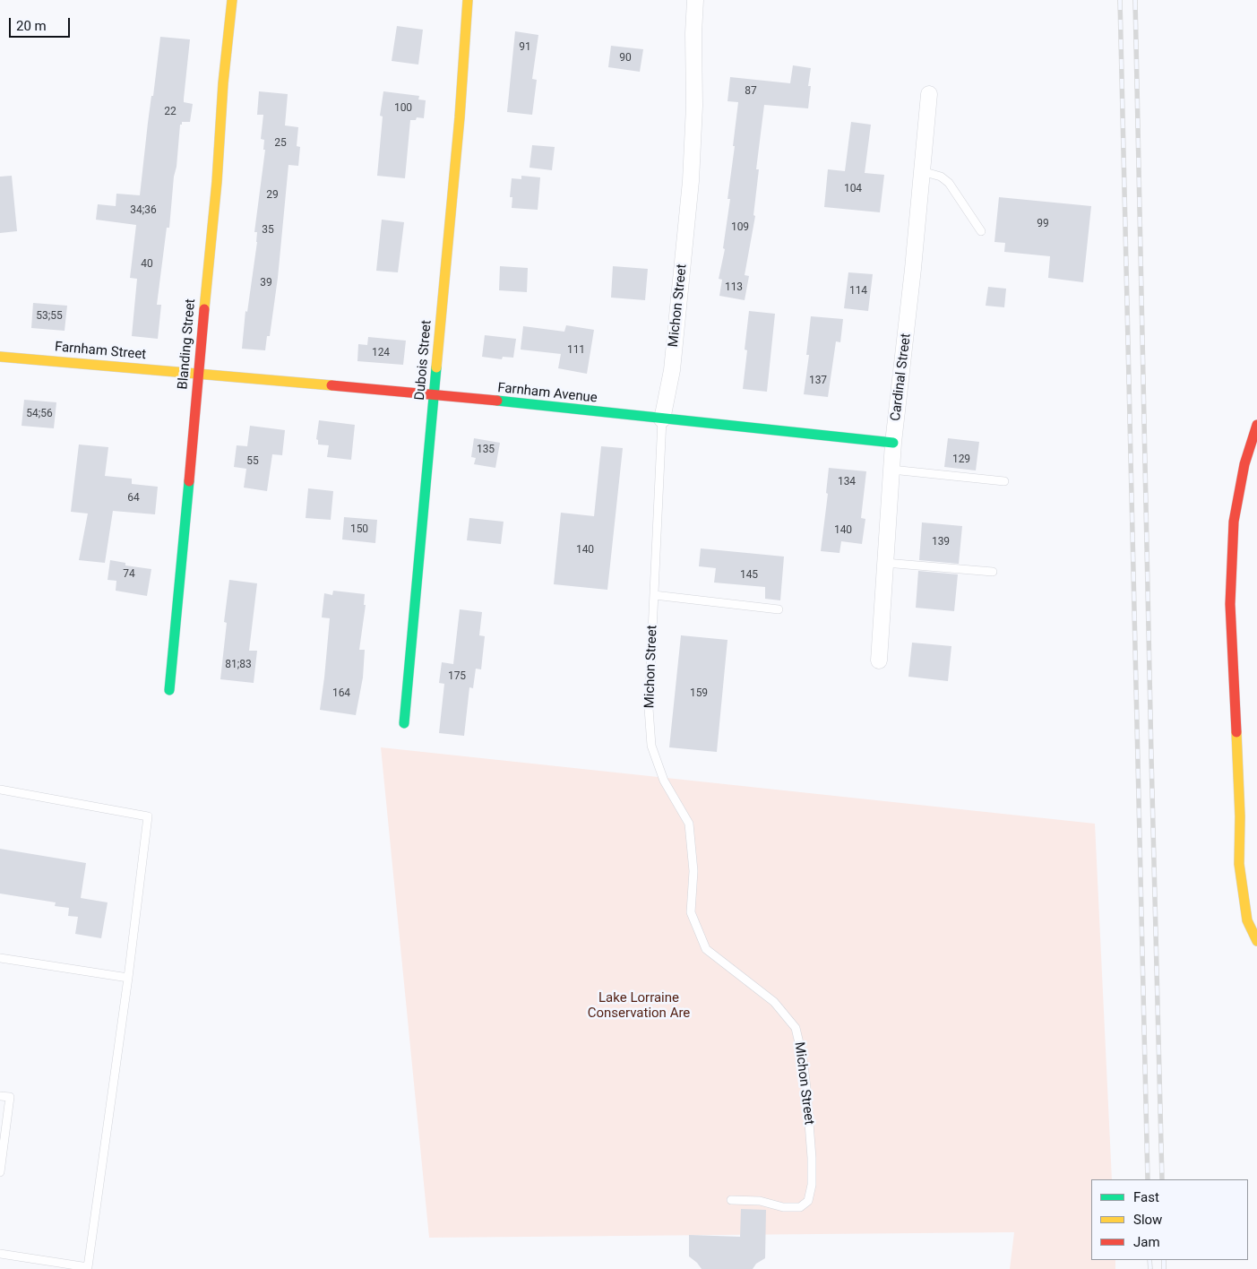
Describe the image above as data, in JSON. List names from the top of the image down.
{
  "streets": {
    "street": [
      "Michon Street",
      "Blanding Street",
      "Farnham Street",
      "Dubois Street",
      "Cardinal Street",
      "Farnham Avenue"
    ]
  },
  "crossings": [
    ["Michon Street", "Farnham Avenue"],
    ["Blanding Street", "Farnham Street"],
    ["Blanding Street", "Farnham Avenue"],
    ["Farnham Street", "Farnham Avenue"],
    ["Dubois Street", "Farnham Avenue"],
    ["Cardinal Street", "Farnham Avenue"]
  ],
  "parks": ["Lake Lorraine Conservation Are"],
  "house_numbers": [
    "91",
    "90",
    "87",
    "100",
    "22",
    "25",
    "104",
    "29",
    "34;36",
    "99",
    "109",
    "35",
    "40",
    "39",
    "113",
    "114",
    "53;55",
    "111",
    "124",
    "137",
    "54;56",
    "135",
    "129",
    "55",
    "134",
    "64",
    "150",
    "140",
    "139",
    "140",
    "74",
    "145",
    "81;83",
    "175",
    "164",
    "159"
  ],
  "legend": ["Fast", "Slow", "Jam"],
  "scale_bar": "20 m"
}
